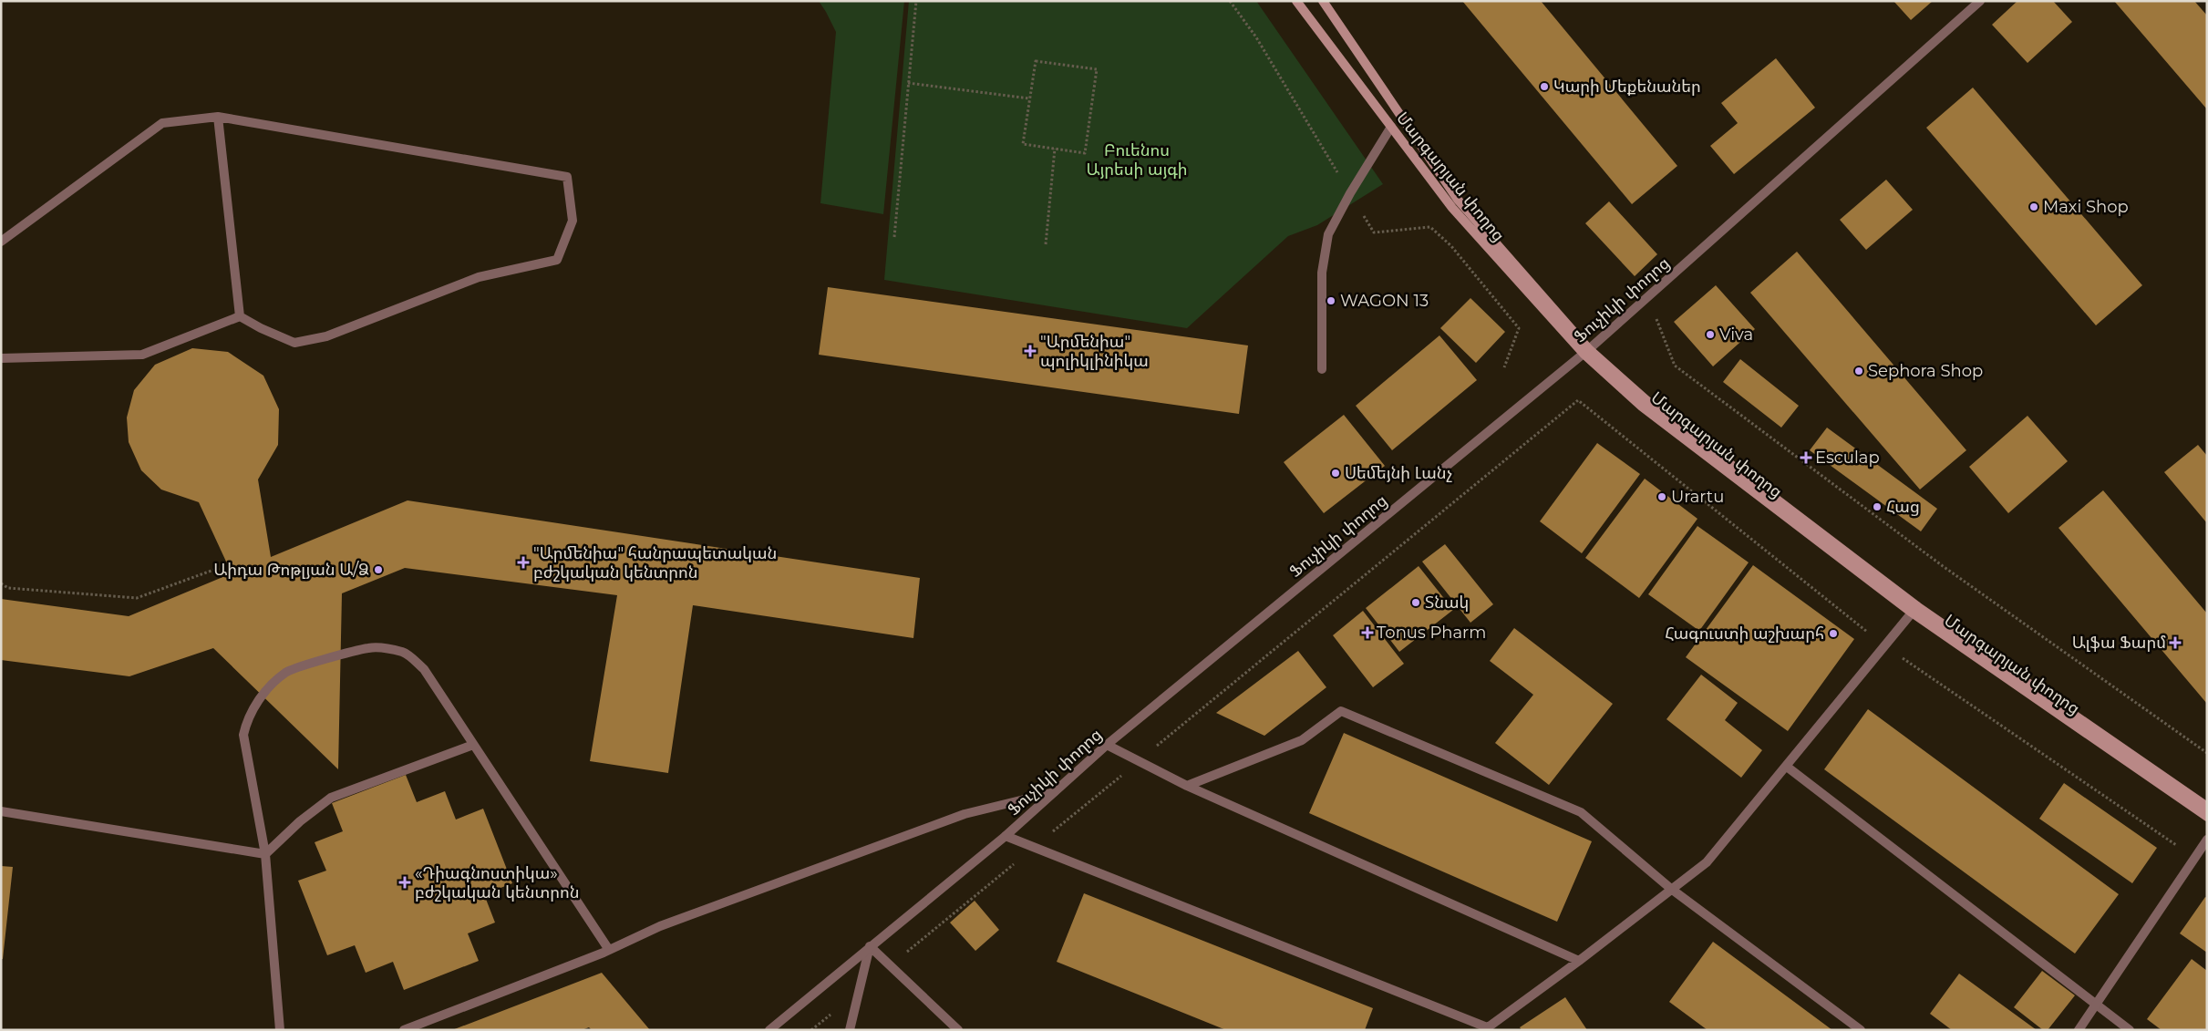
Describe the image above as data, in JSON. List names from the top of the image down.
{
  "streets": {
    "main road": ["Մարգարյան փողոց"],
    "street": ["Ֆուչիկի փողոց"]
  },
  "crossings": [
    ["Մարգարյան փողոց", "Ֆուչիկի փողոց"]
  ],
  "parks": ["Բուենոս Այրեսի այգի"],
  "places": {
    "other": [
      "Կարի Մեքենաներ",
      "Maxi Shop",
      "WAGON 13",
      "Viva",
      "Sephora Shop",
      "Սեմեյնի Լանչ",
      "Urartu",
      "Հաց",
      "Աիդա Թոթլյան Ա/Ձ",
      "Տնակ",
      "Հագուստի աշխարհ"
    ],
    "health": [
      "\"Արմենիա\" պոլիկլինիկա",
      "Esculap",
      "\"Արմենիա\" հանրապետական բժշկական կենտրոն",
      "Tonus Pharm",
      "Ալֆա Ֆարմ",
      "«Դիագնոստիկա» բժշկական կենտրոն"
    ]
  }
}
